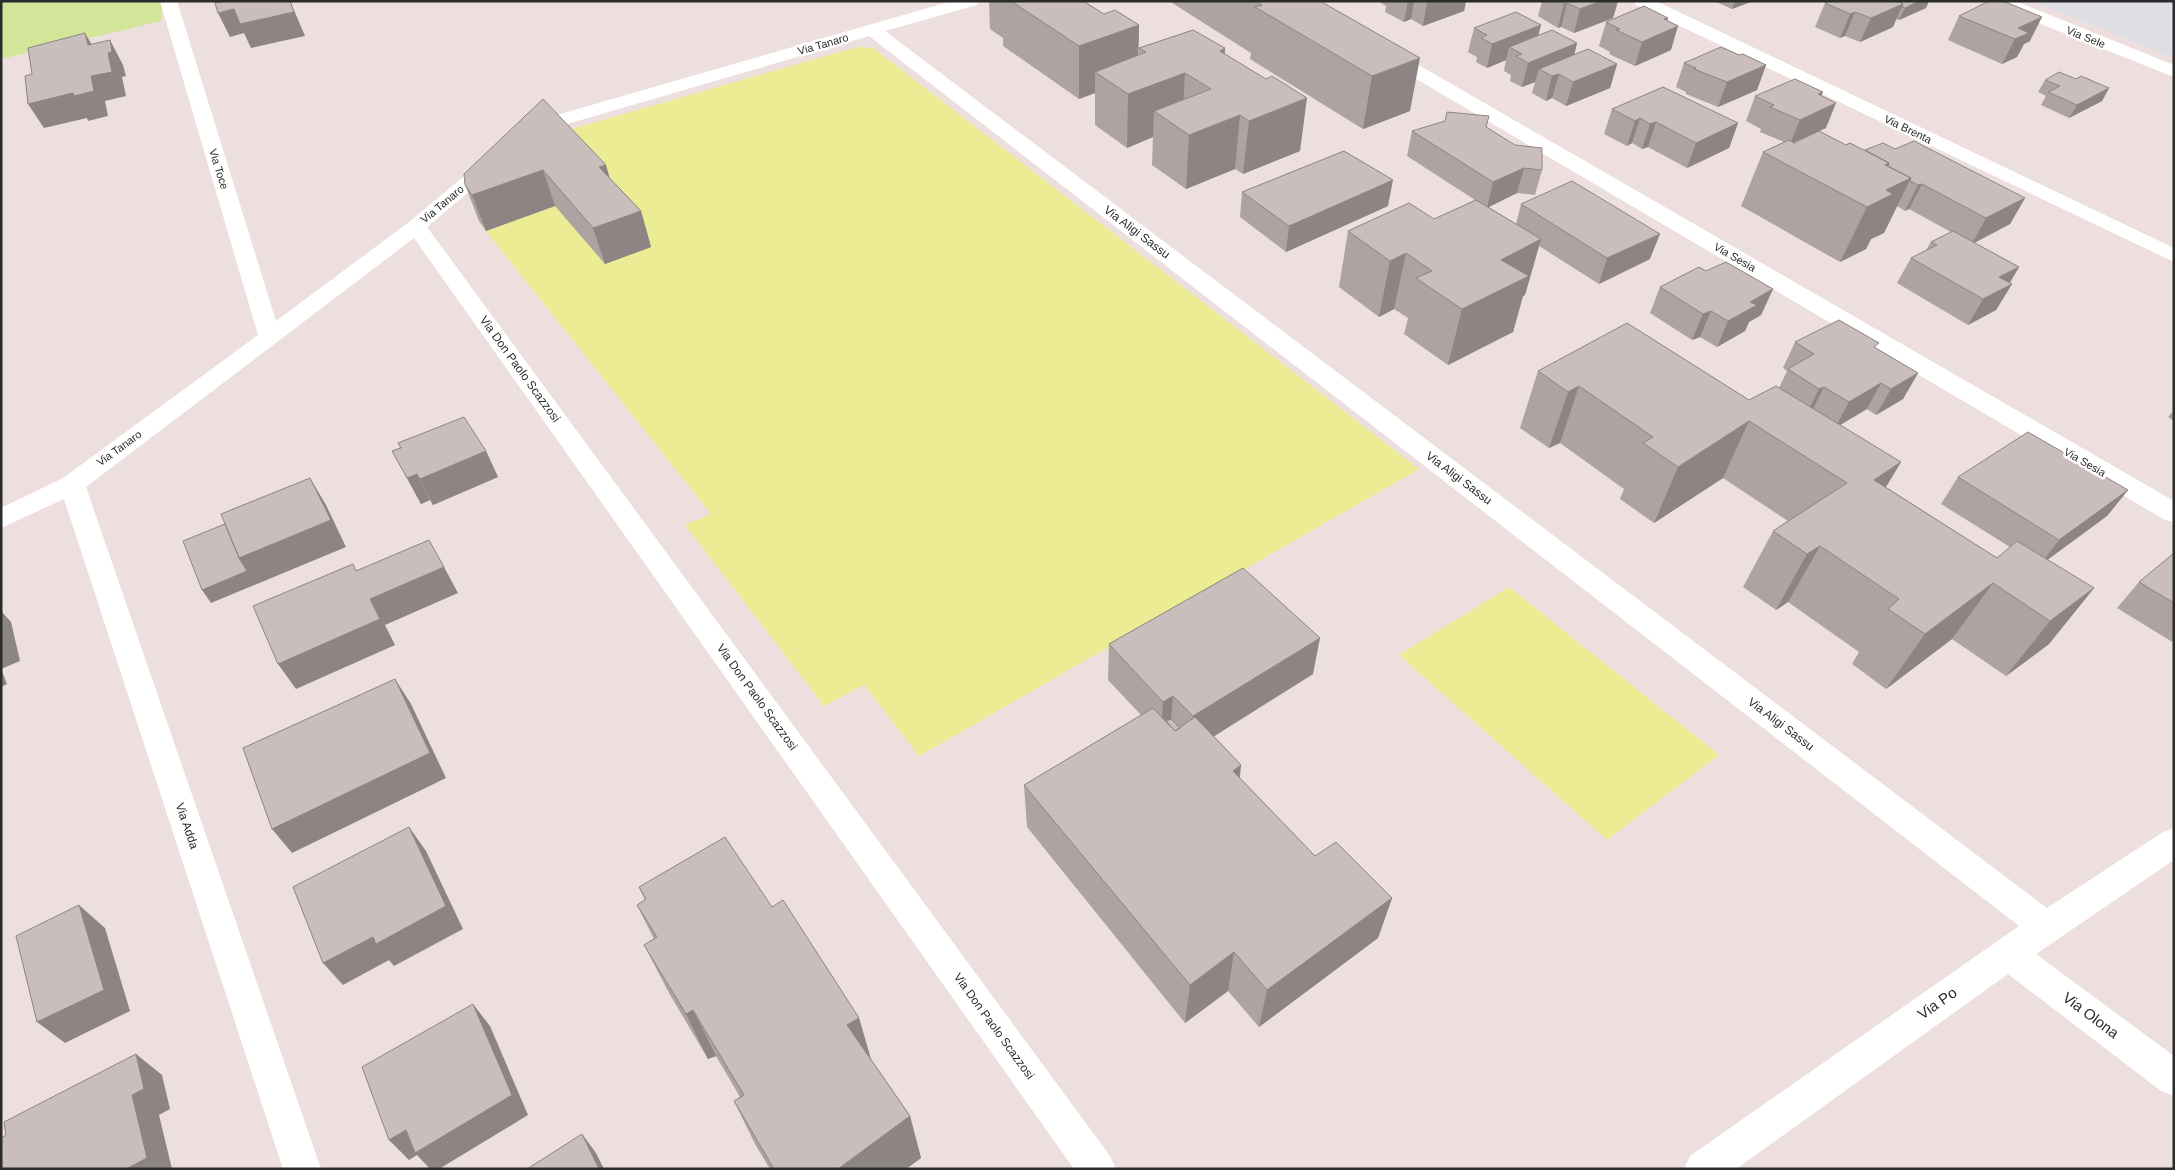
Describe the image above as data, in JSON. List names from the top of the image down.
{
  "streets": {
    "street": [
      "Via Sele",
      "Via Tanaro",
      "Via Brenta",
      "Via Toce",
      "Via Aligi Sassu",
      "Via Sesia",
      "Via Don Paolo Scazzosi",
      "Via Adda",
      "Via Po",
      "Via Olona"
    ]
  },
  "crossings": [
    ["Via Tanaro", "Via Toce"],
    ["Via Tanaro", "Via Aligi Sassu"],
    ["Via Tanaro", "Via Don Paolo Scazzosi"],
    ["Via Tanaro", "Via Adda"],
    ["Via Aligi Sassu", "Via Po"],
    ["Via Po", "Via Olona"]
  ]
}
